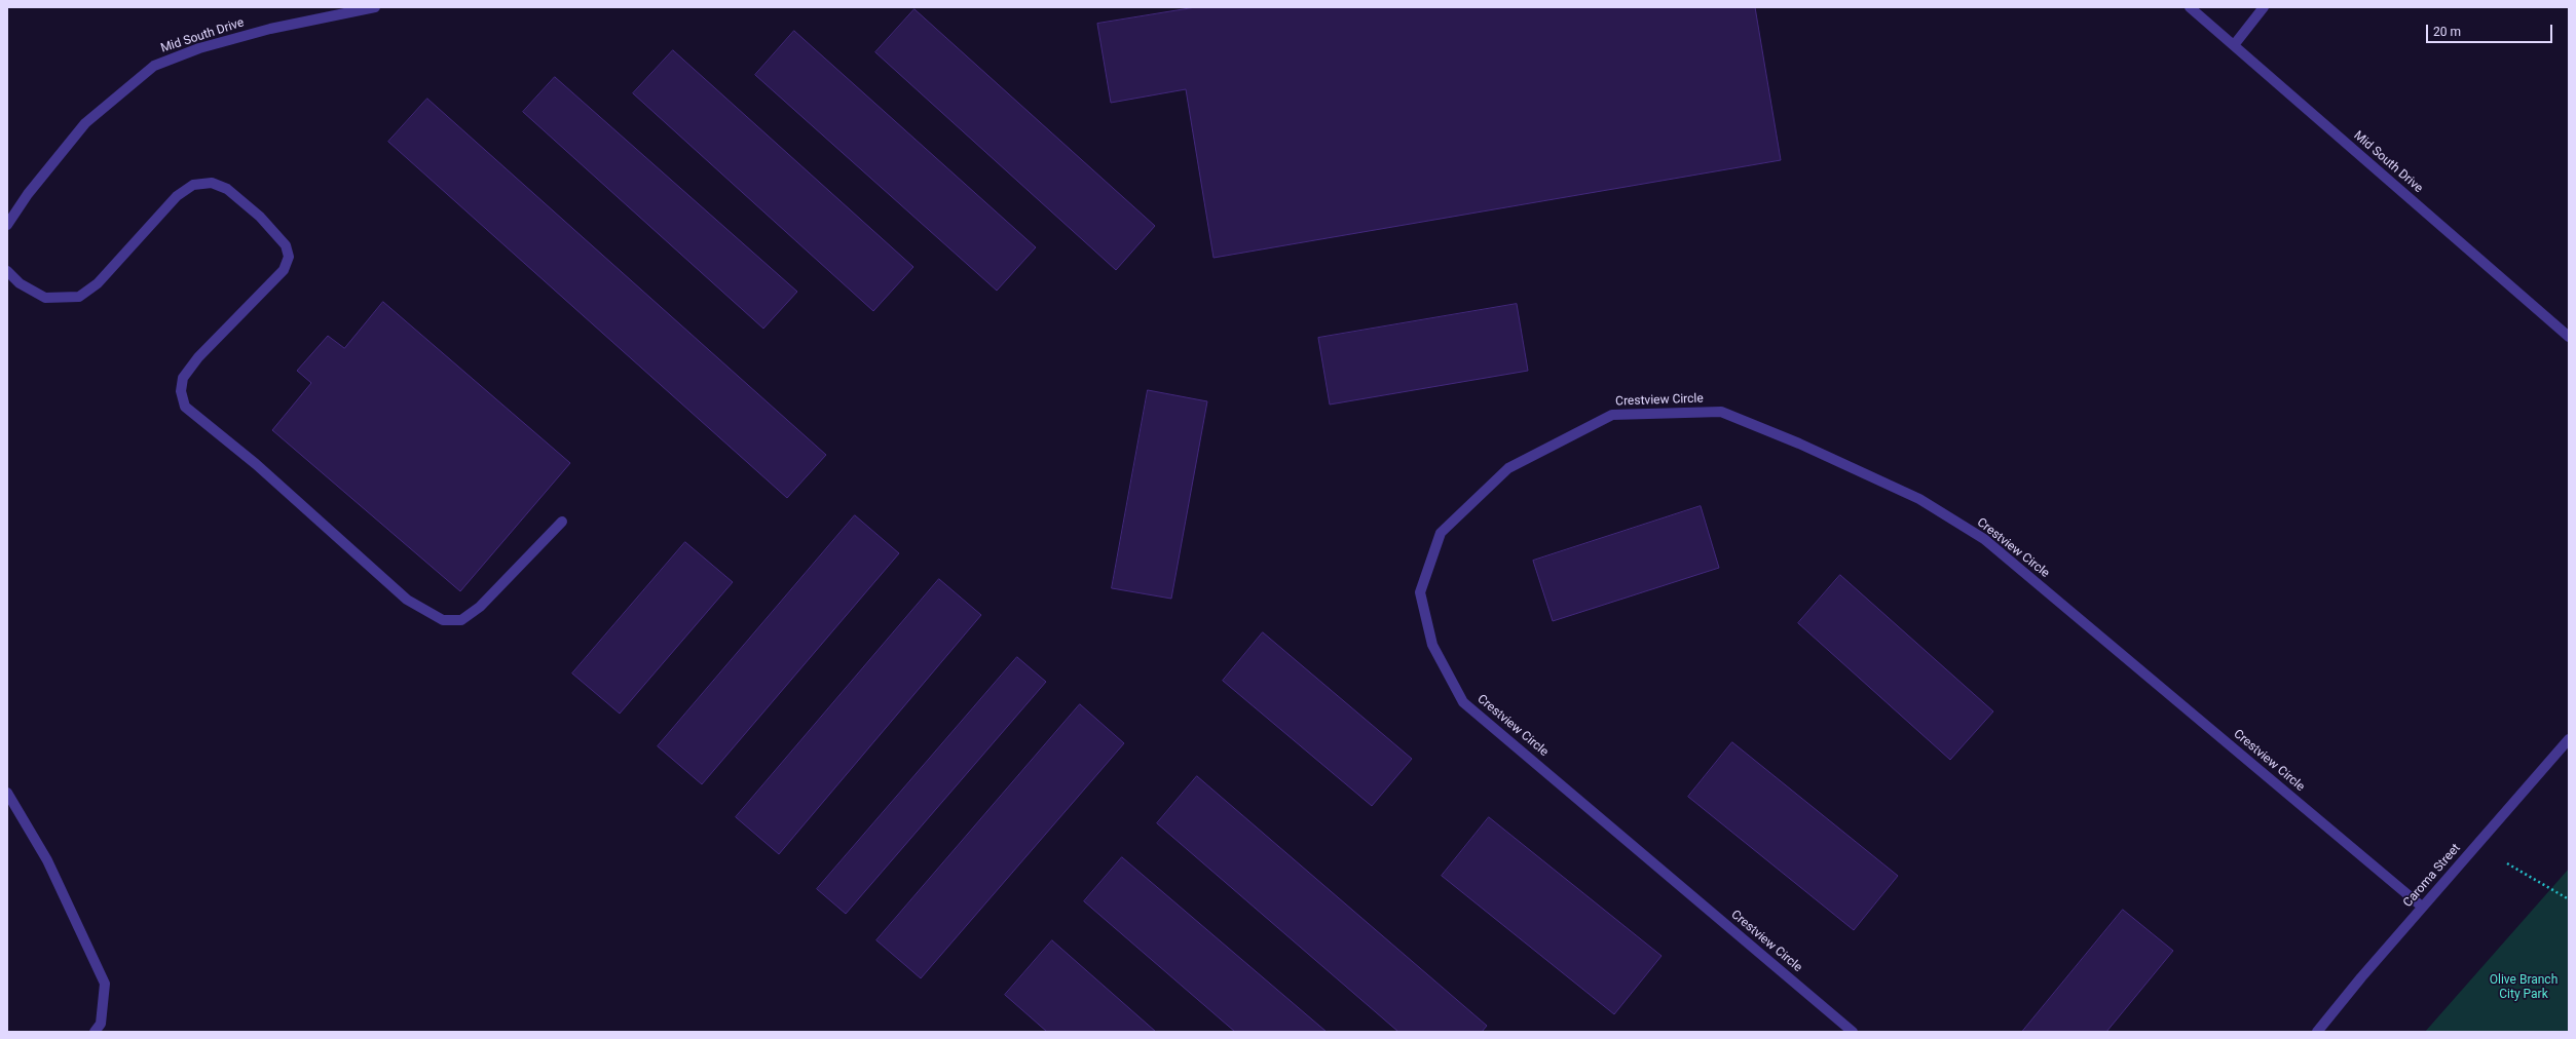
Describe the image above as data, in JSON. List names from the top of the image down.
{
  "streets": {
    "street": ["Mid South Drive", "Crestview Circle", "Caroma Street"]
  },
  "crossings": [
    ["Crestview Circle", "Caroma Street"]
  ],
  "parks": ["Olive Branch City Park"],
  "scale_bar": "20 m"
}
